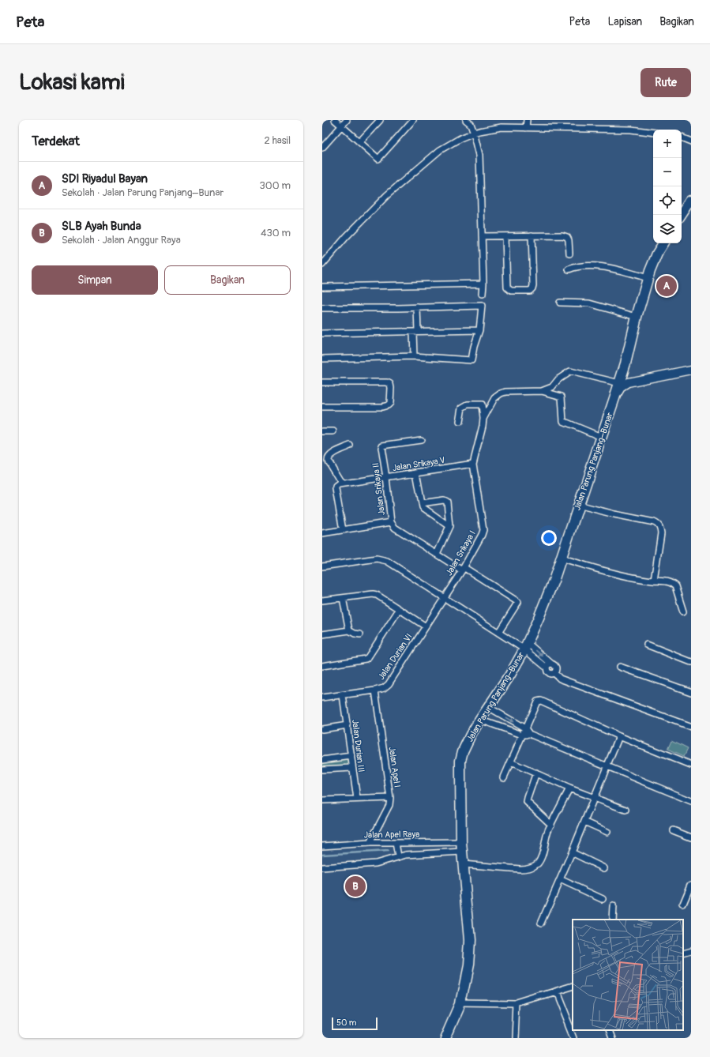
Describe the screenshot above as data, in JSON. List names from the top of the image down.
{
  "streets": {
    "main road": ["Jalan Parung Panjang–Bunar"],
    "street": [
      "Jalan Srikaya V",
      "Jalan Srikaya II",
      "Jalan Srikaya I",
      "Jalan Durian VI",
      "Jalan Durian III",
      "Jalan Apel I",
      "Jalan Apel Raya"
    ]
  },
  "crossings": [
    ["Jalan Parung Panjang–Bunar", "Jalan Apel Raya"],
    ["Jalan Srikaya V", "Jalan Srikaya II"],
    ["Jalan Srikaya V", "Jalan Srikaya I"],
    ["Jalan Srikaya II", "Jalan Srikaya I"],
    ["Jalan Srikaya I", "Jalan Durian VI"],
    ["Jalan Durian VI", "Jalan Durian III"],
    ["Jalan Durian VI", "Jalan Apel I"],
    ["Jalan Apel I", "Jalan Apel Raya"]
  ],
  "scale_bar": "50 m",
  "page": {
    "header": "Peta",
    "nav": ["Peta", "Lapisan", "Bagikan"],
    "buttons": [
      "Rute",
      ["Simpan", "Bagikan"]
    ],
    "title": "Lokasi kami",
    "heading": ["Terdekat", "2 hasil"],
    "map_buttons": ["+", "−"],
    "list": [
      {
        "mark": "A",
        "name": "SDI Riyadul Bayan",
        "note": "Sekolah · Jalan Parung Panjang–Bunar",
        "value": "300 m"
      },
      {
        "mark": "B",
        "name": "SLB Ayah Bunda",
        "note": "Sekolah · Jalan Anggur Raya",
        "value": "430 m"
      }
    ],
    "pins": ["A", "B"],
    "scale": "50 m"
  }
}
